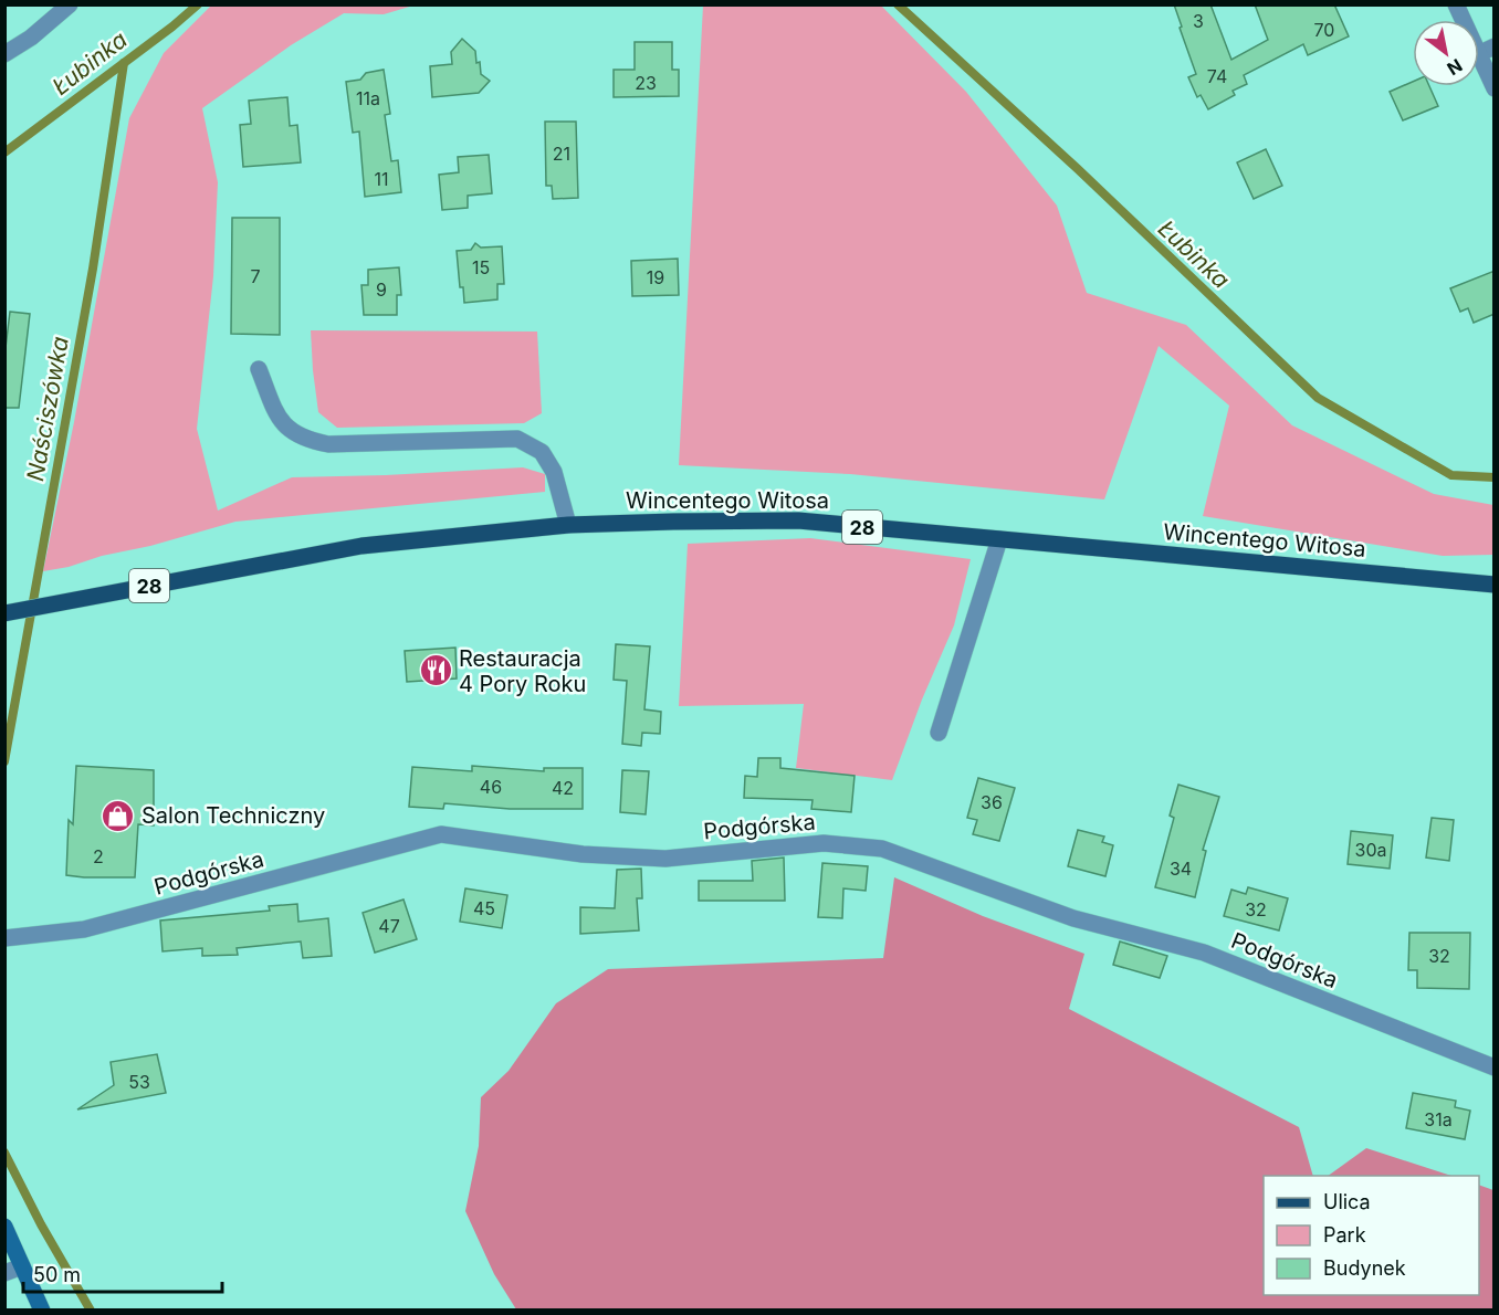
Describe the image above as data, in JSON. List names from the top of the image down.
{
  "streets": {
    "main road": ["Wincentego Witosa", "28"],
    "street": ["Podgórska"]
  },
  "water": ["Łubinka", "Naściszówka"],
  "places": {
    "restaurant": ["Restauracja 4 Pory Roku"],
    "shop": ["Salon Techniczny"]
  },
  "house_numbers": [
    "3",
    "70",
    "74",
    "23",
    "11a",
    "21",
    "11",
    "15",
    "7",
    "19",
    "9",
    "46",
    "42",
    "36",
    "30a",
    "2",
    "34",
    "45",
    "32",
    "47",
    "32",
    "53",
    "31a"
  ],
  "legend": ["Ulica", "Park", "Budynek"],
  "scale_bar": "50 m",
  "north": "bottom right"
}
